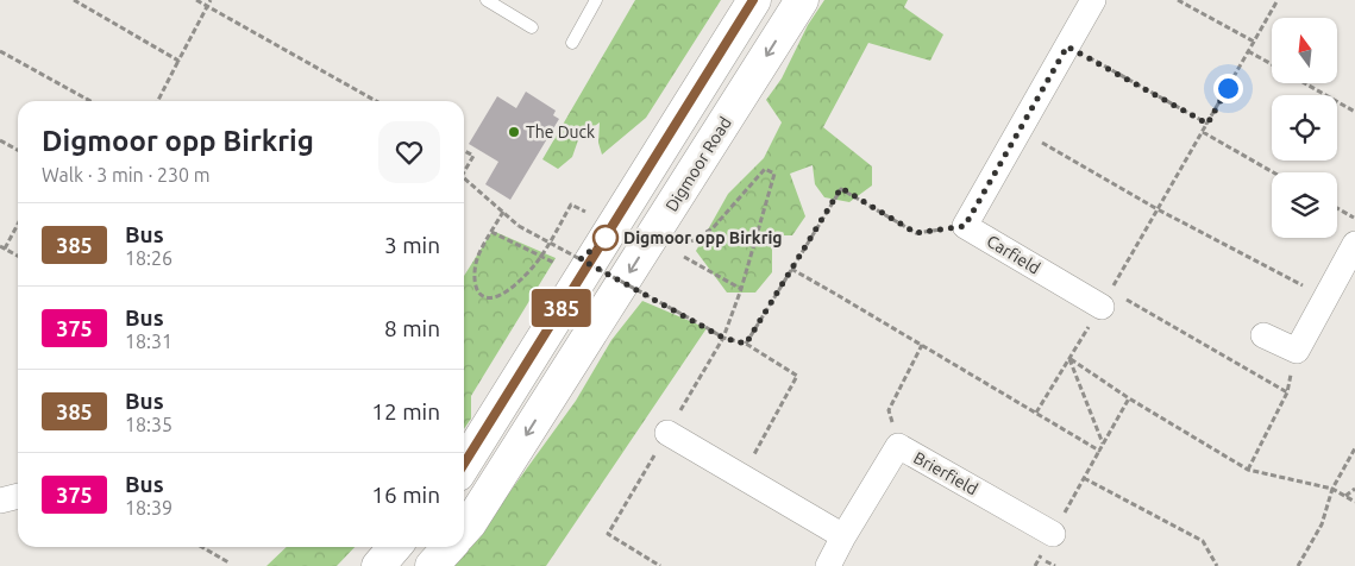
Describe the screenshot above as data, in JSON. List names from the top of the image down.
{
  "streets": {
    "street": ["Digmoor Road", "Carfield", "Brierfield"]
  },
  "places": ["The Duck", "Digmoor opp Birkrig"],
  "lines": ["bus line 385"],
  "north": "top",
  "page": {
    "on_map": "385",
    "heading": ["Digmoor opp Birkrig", "Walk · 3 min · 230 m"],
    "list": [
      {
        "mark": "385",
        "name": "Bus",
        "note": "18:26",
        "value": "3 min"
      },
      {
        "mark": "375",
        "name": "Bus",
        "note": "18:31",
        "value": "8 min"
      },
      {
        "mark": "385",
        "name": "Bus",
        "note": "18:35",
        "value": "12 min"
      },
      {
        "mark": "375",
        "name": "Bus",
        "note": "18:39",
        "value": "16 min"
      }
    ]
  }
}
